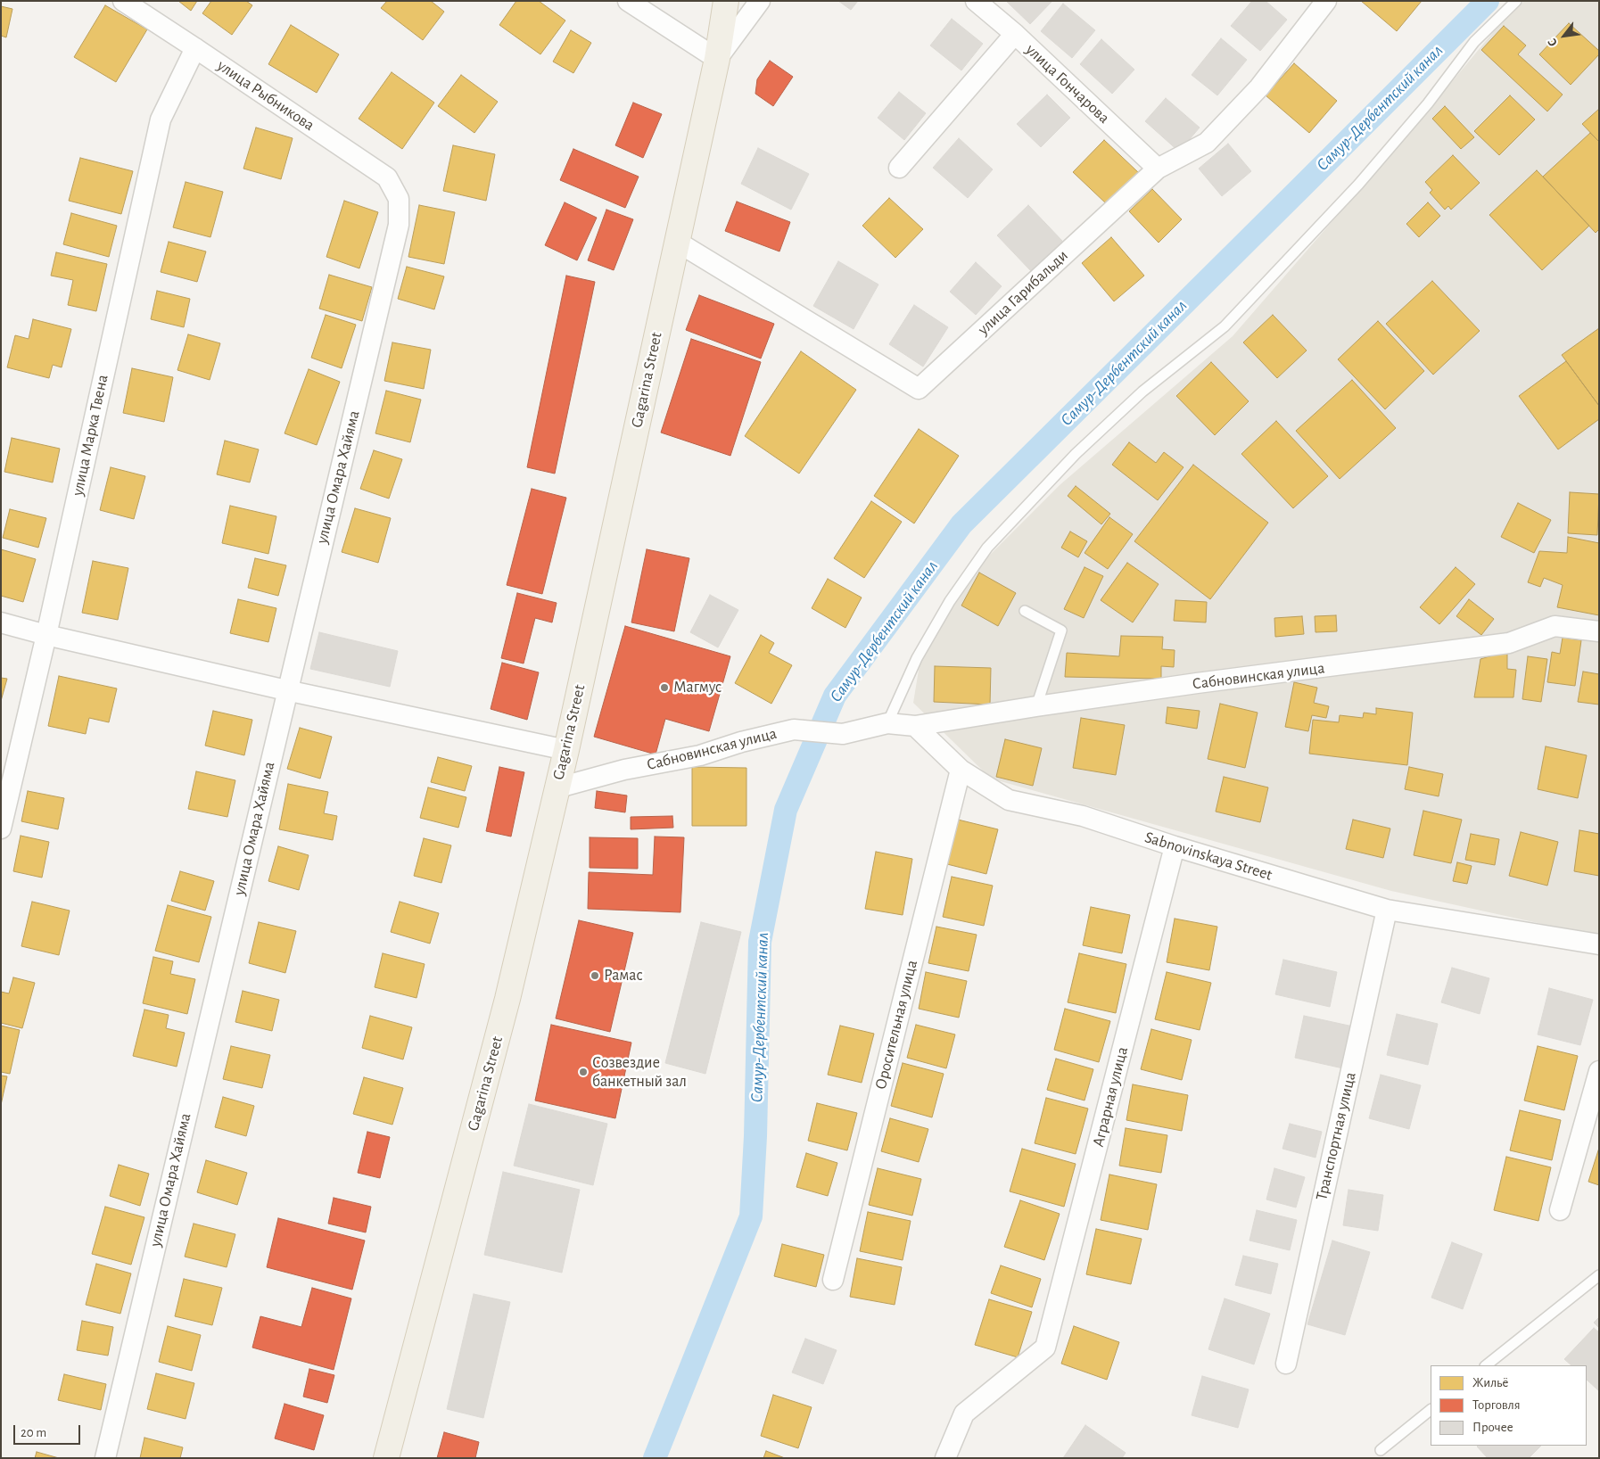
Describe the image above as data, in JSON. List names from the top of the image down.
{
  "streets": {
    "main road": ["Gagarina Street"],
    "street": [
      "улица Гончарова",
      "улица Рыбникова",
      "улица Гарибальди",
      "улица Марка Твена",
      "улица Омара Хайяма",
      "Сабновинская улица",
      "Sabnovinskaya Street",
      "Оросительная улица",
      "Аграрная улица",
      "Транспортная улица"
    ]
  },
  "crossings": [
    ["улица Гончарова", "улица Гарибальди"],
    ["улица Рыбникова", "улица Марка Твена"],
    ["улица Рыбникова", "улица Омара Хайяма"],
    ["улица Гарибальди", "Gagarina Street"],
    ["Gagarina Street", "Сабновинская улица"],
    ["Сабновинская улица", "Sabnovinskaya Street"],
    ["Sabnovinskaya Street", "Оросительная улица"],
    ["Sabnovinskaya Street", "Аграрная улица"],
    ["Sabnovinskaya Street", "Транспортная улица"]
  ],
  "water": ["Самур-Дербентский канал"],
  "places": ["Магмус", "Рамас", "Созвездие банкетный зал"],
  "legend": ["Жильё", "Торговля", "Прочее"],
  "scale_bar": "20 m",
  "north": "bottom left"
}
